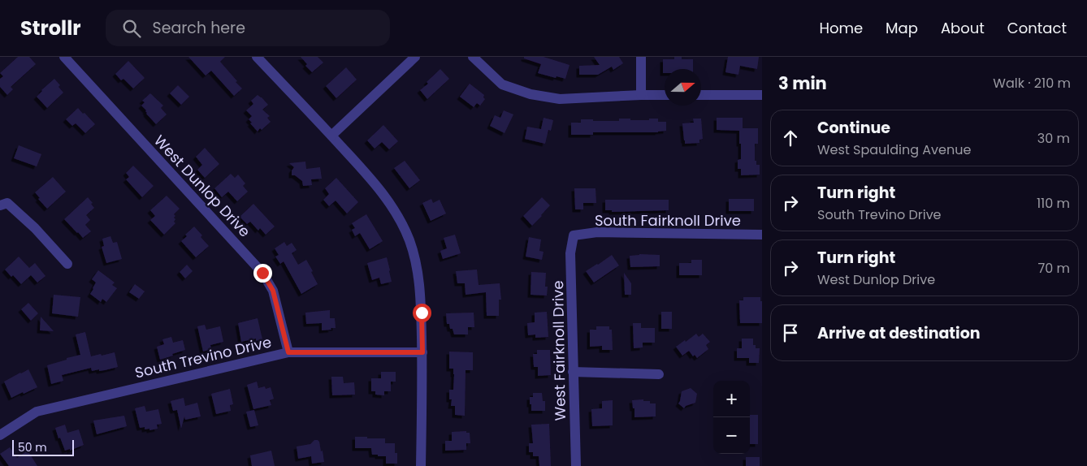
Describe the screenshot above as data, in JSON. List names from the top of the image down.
{
  "streets": {
    "street": [
      "West Dunlop Drive",
      "South Fairknoll Drive",
      "West Fairknoll Drive",
      "South Trevino Drive"
    ]
  },
  "crossings": [
    ["West Dunlop Drive", "South Trevino Drive"],
    ["South Fairknoll Drive", "West Fairknoll Drive"]
  ],
  "scale_bar": "50 m",
  "north": "right",
  "page": {
    "header": "Strollr",
    "search": "Search here",
    "nav": [
      "Home",
      "Map",
      "About",
      "Contact"
    ],
    "heading": ["3 min", "Walk · 210 m"],
    "list": [
      ["Continue", "West Spaulding Avenue", "30 m"],
      ["Turn right", "South Trevino Drive", "110 m"],
      ["Turn right", "West Dunlop Drive", "70 m"],
      "Arrive at destination"
    ],
    "map_buttons": ["+", "−"],
    "scale": "50 m"
  }
}
